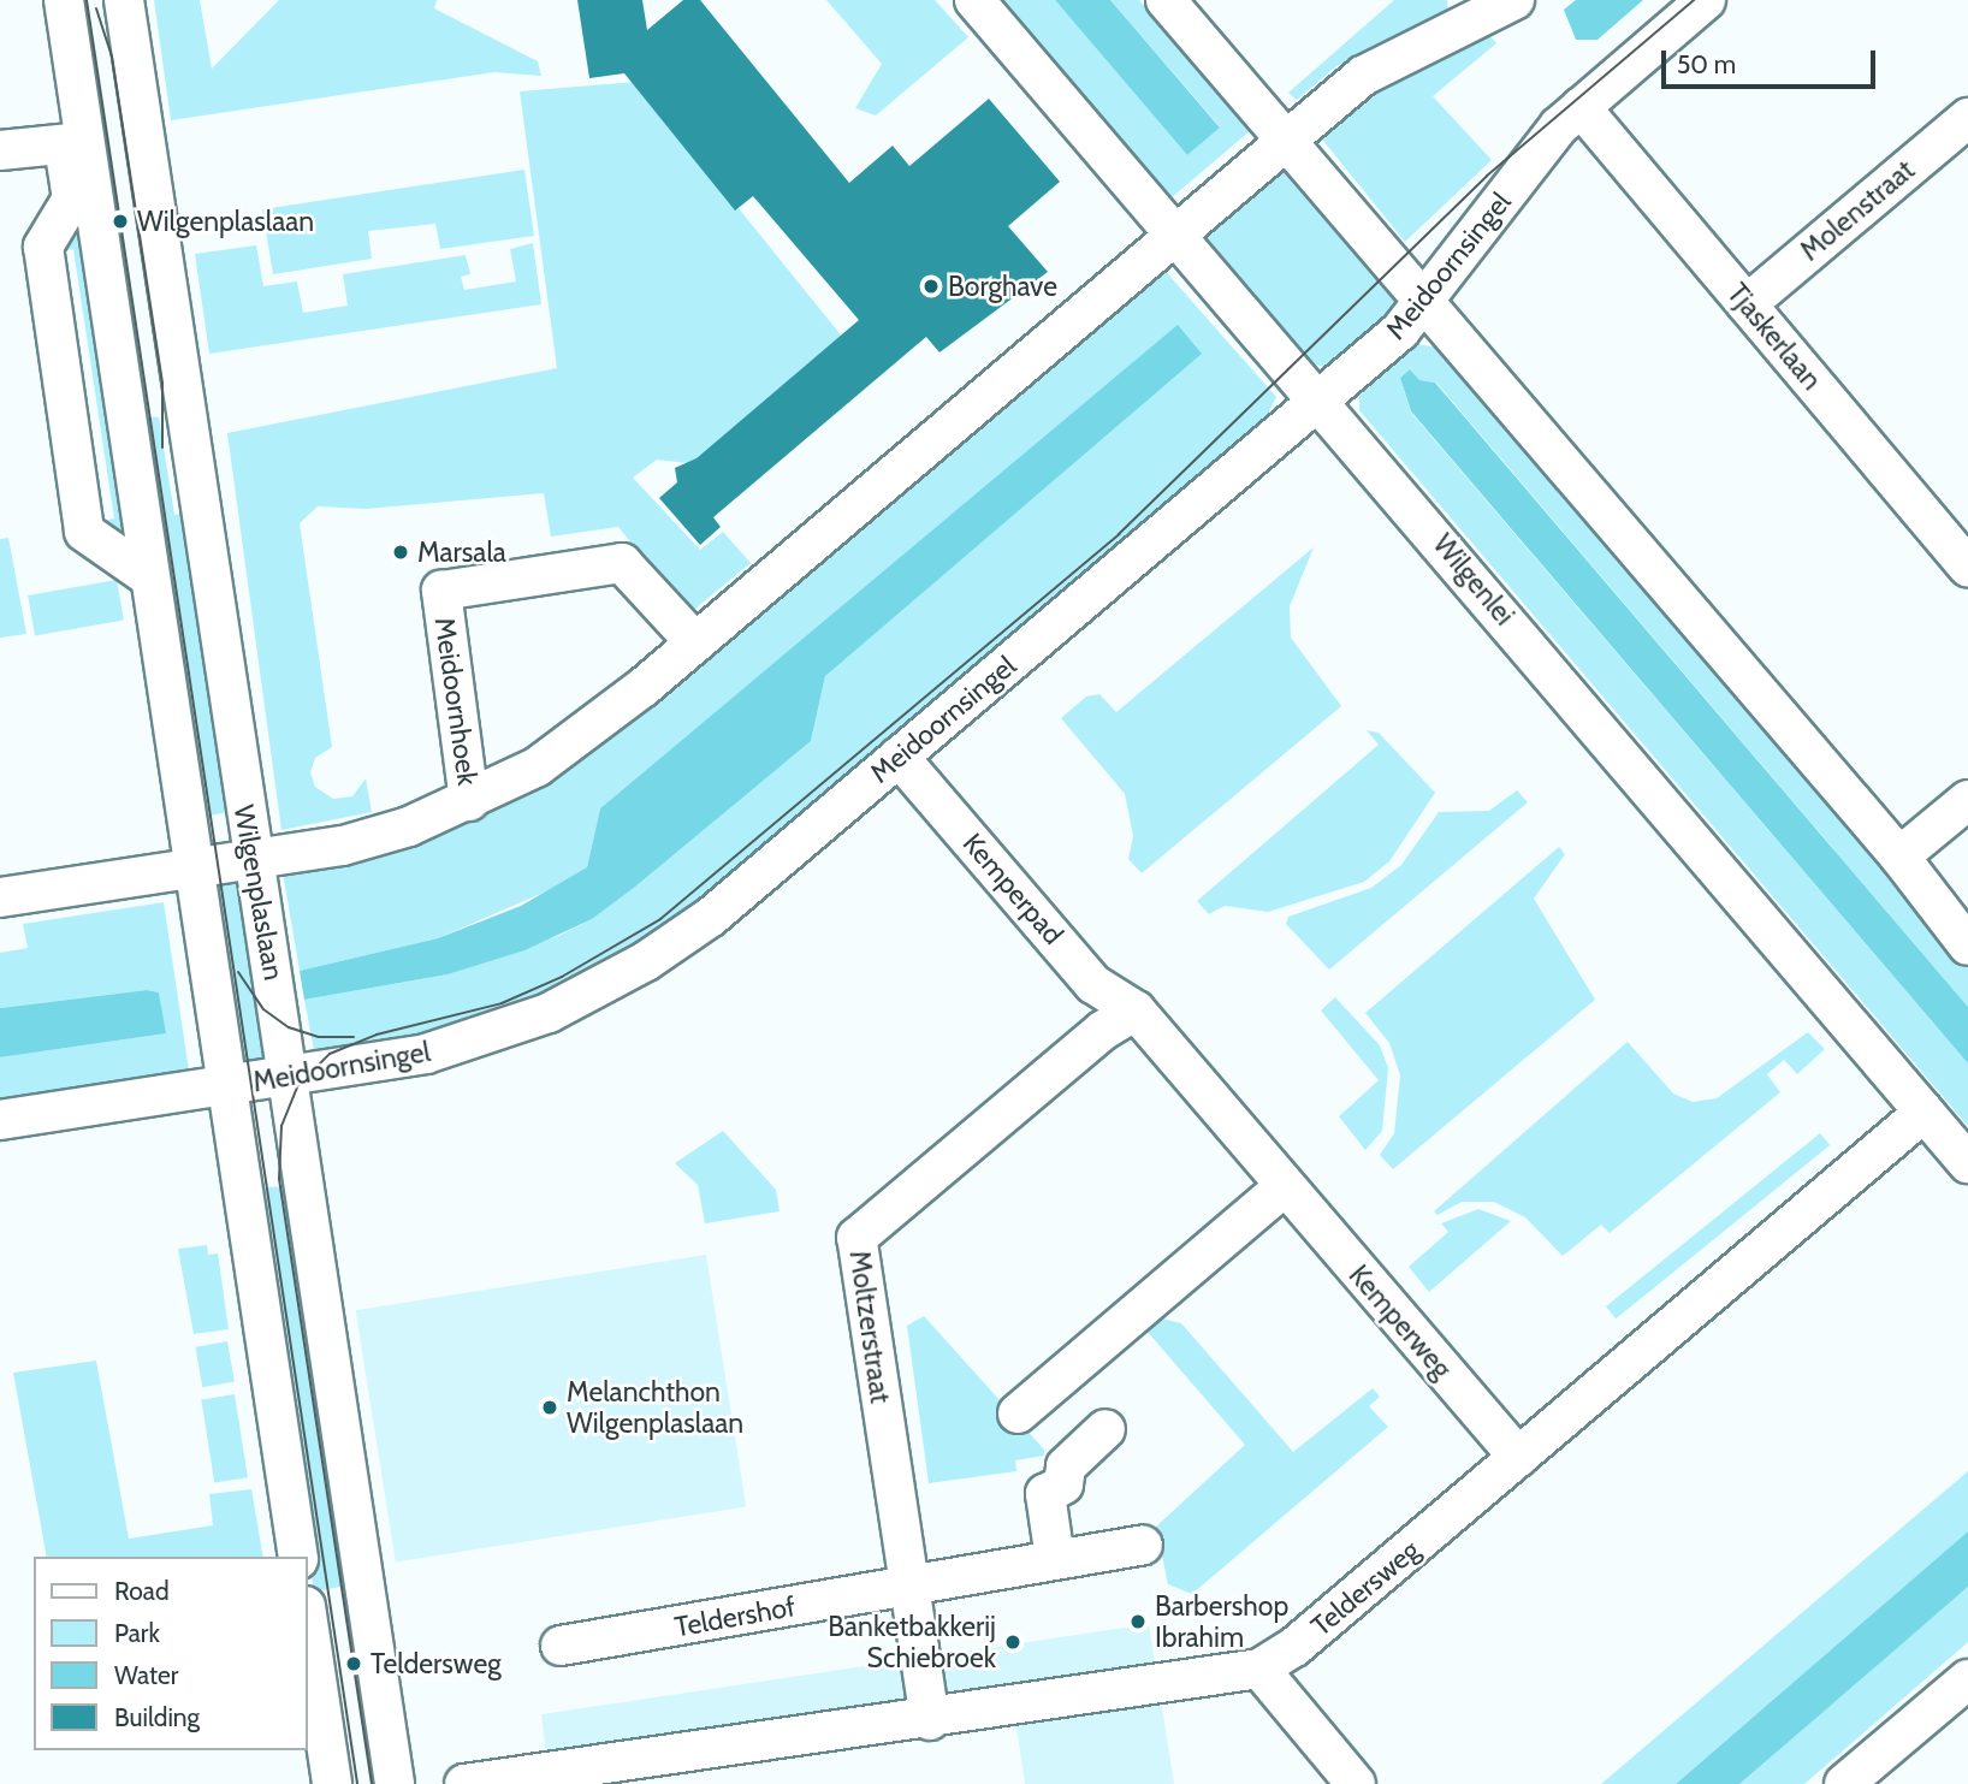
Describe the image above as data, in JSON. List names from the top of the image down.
{
  "streets": {
    "street": [
      "Molenstraat",
      "Meidoornsingel",
      "Tjaskerlaan",
      "Wilgenlei",
      "Meidoornhoek",
      "Kemperpad",
      "Wilgenplaslaan",
      "Kemperweg",
      "Moltzerstraat",
      "Teldersweg",
      "Teldershof"
    ]
  },
  "crossings": [
    ["Molenstraat", "Tjaskerlaan"],
    ["Meidoornsingel", "Tjaskerlaan"],
    ["Meidoornsingel", "Wilgenlei"],
    ["Meidoornsingel", "Kemperpad"],
    ["Meidoornsingel", "Wilgenplaslaan"],
    ["Wilgenlei", "Teldersweg"],
    ["Kemperpad", "Kemperweg"],
    ["Kemperpad", "Moltzerstraat"],
    ["Kemperweg", "Moltzerstraat"],
    ["Kemperweg", "Teldersweg"],
    ["Moltzerstraat", "Teldersweg"],
    ["Moltzerstraat", "Teldershof"]
  ],
  "places": [
    "Wilgenplaslaan",
    "Borghave",
    "Marsala",
    "Melanchthon Wilgenplaslaan",
    "Barbershop Ibrahim",
    "Banketbakkerij Schiebroek",
    "Teldersweg"
  ],
  "legend": [
    "Road",
    "Park",
    "Water",
    "Building"
  ],
  "scale_bar": "50 m"
}
